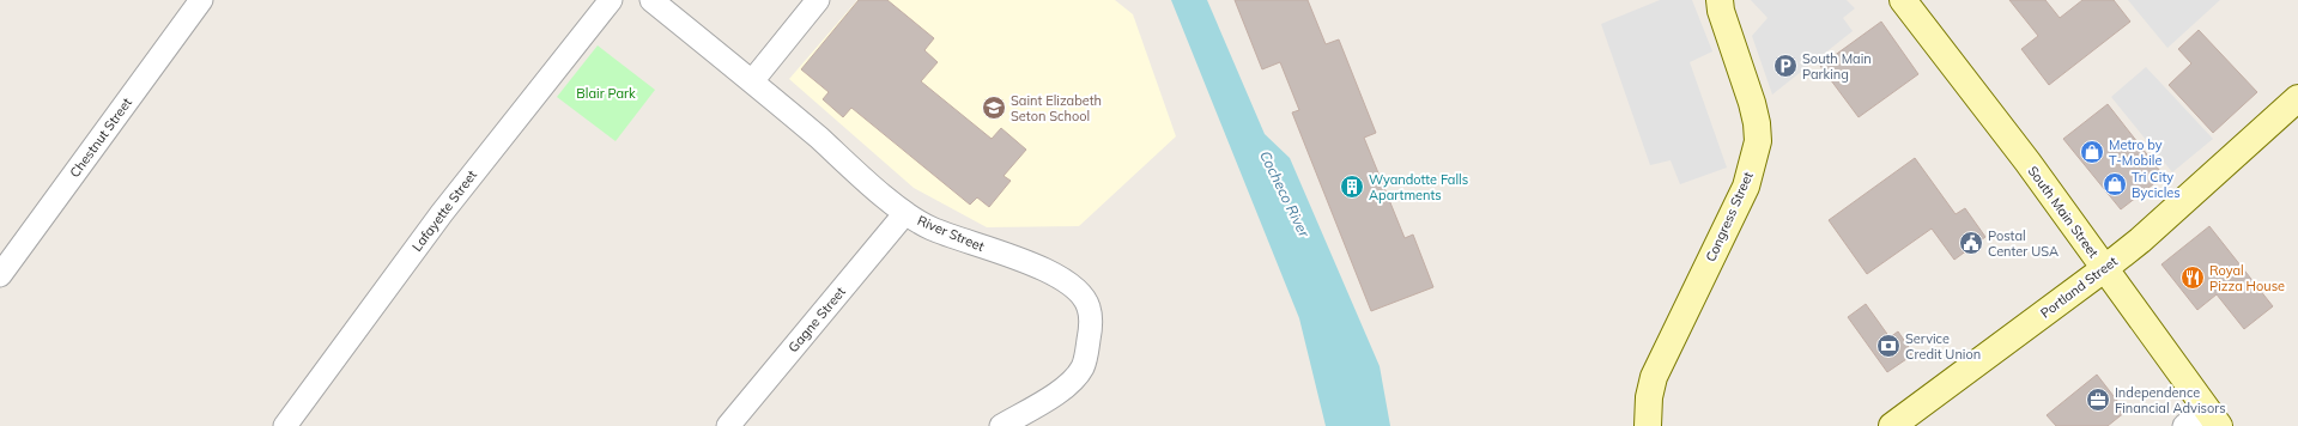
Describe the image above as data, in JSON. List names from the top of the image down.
{
  "streets": {
    "street": [
      "Chestnut Street",
      "Lafayette Street",
      "South Main Street",
      "Congress Street",
      "River Street",
      "Portland Street",
      "Gagne Street"
    ]
  },
  "crossings": [
    ["South Main Street", "Portland Street"],
    ["River Street", "Gagne Street"]
  ],
  "water": ["Cocheco River"],
  "parks": ["Blair Park"],
  "places": {
    "parking": ["South Main Parking"],
    "school or university": ["Saint Elizabeth Seton School"],
    "shop": ["Metro by T-Mobile", "Tri City Bycicles"],
    "building": ["Wyandotte Falls Apartments"],
    "public building": ["Postal Center USA"],
    "restaurant": ["Royal Pizza House"],
    "bank": ["Service Credit Union"],
    "office": ["Independence Financial Advisors"]
  }
}
